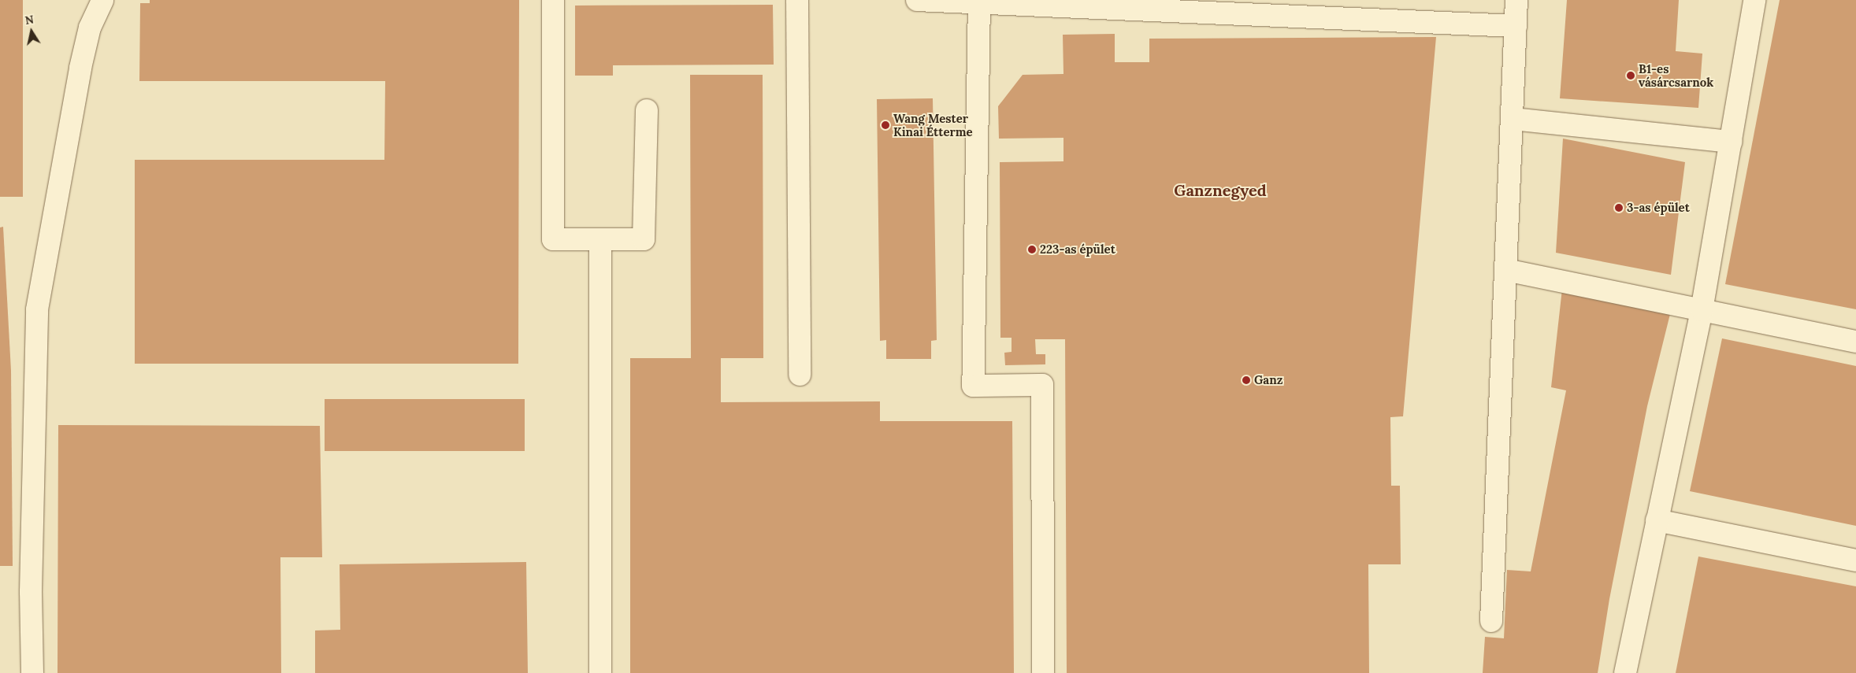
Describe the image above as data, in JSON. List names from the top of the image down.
{
  "districts": ["Ganznegyed"],
  "places": [
    "B1-es vásárcsarnok",
    "Wang Mester Kinai Étterme",
    "3-as épület",
    "223-as épület",
    "Ganz"
  ],
  "north": "top"
}
